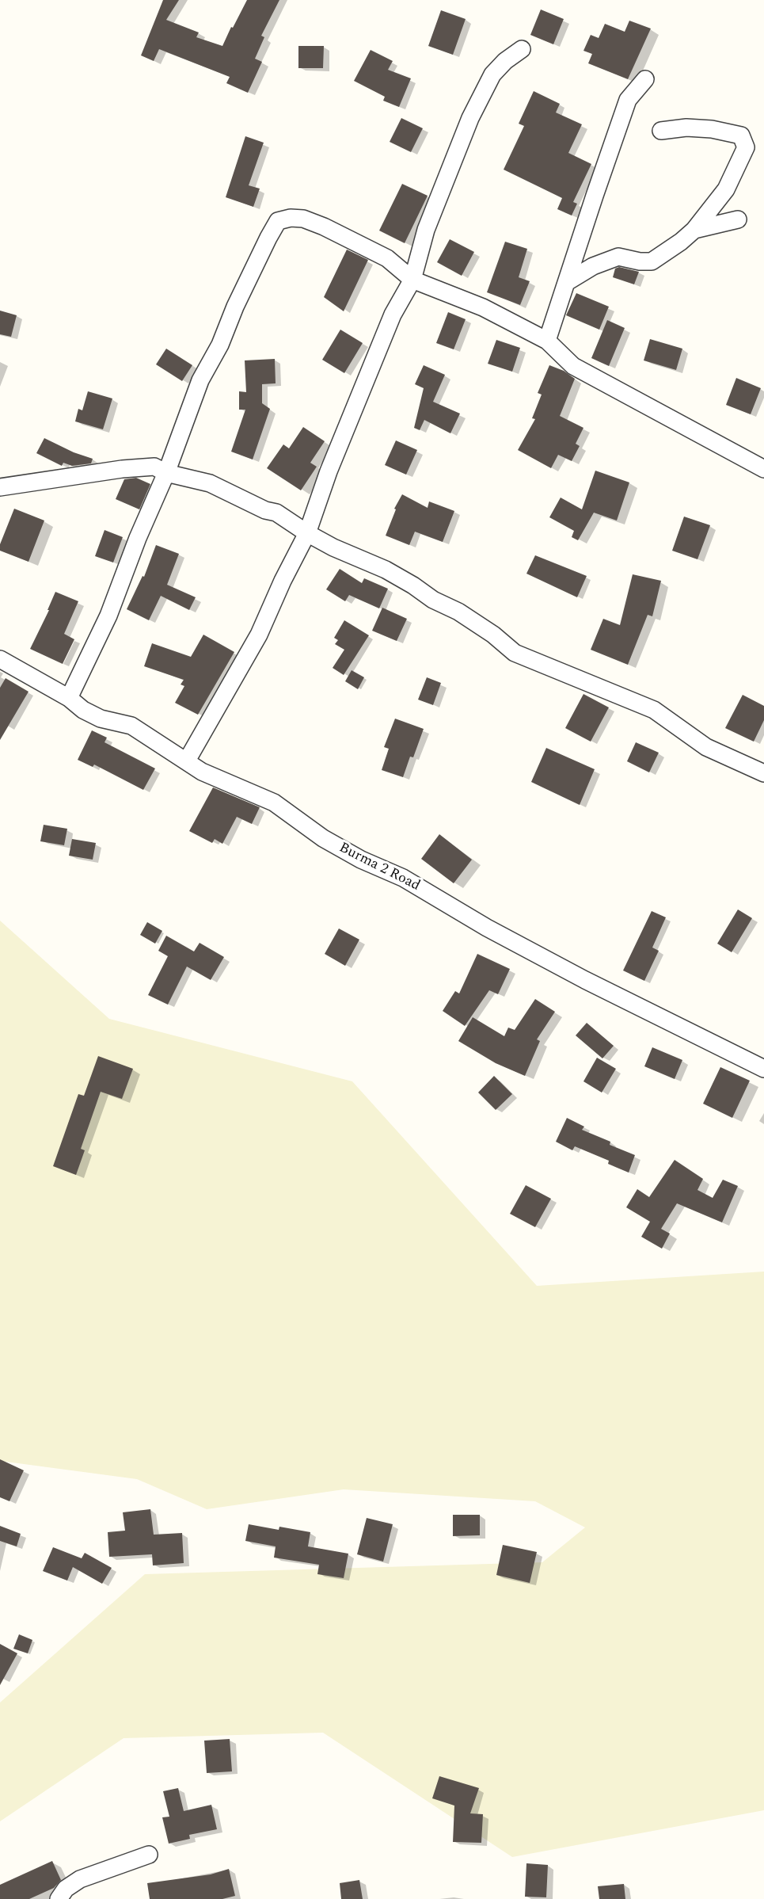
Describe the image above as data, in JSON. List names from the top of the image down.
{
  "streets": {
    "street": ["Burma 2 Road"]
  }
}
